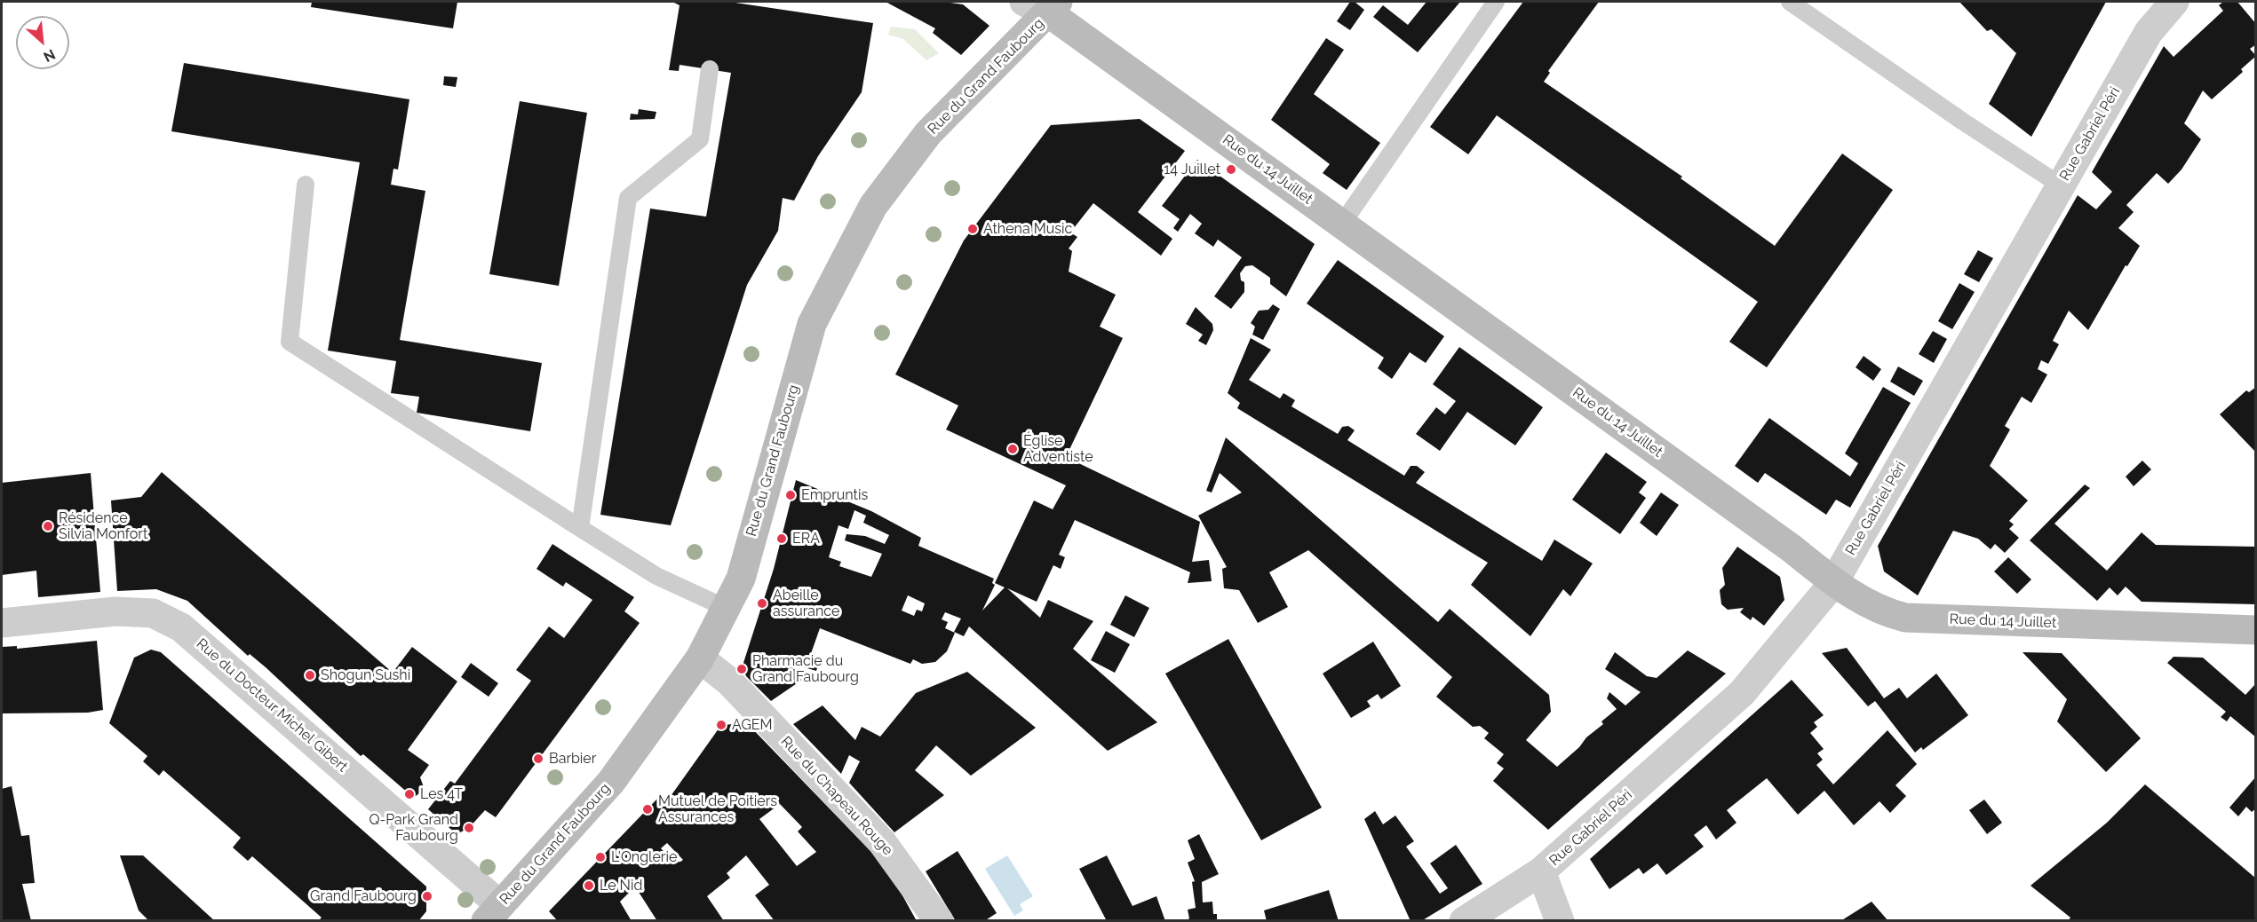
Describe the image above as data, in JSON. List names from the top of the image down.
{
  "streets": {
    "main road": ["Rue du Grand Faubourg", "Rue du 14 Juillet"],
    "street": ["Rue Gabriel Péri", "Rue du Docteur Michel Gibert", "Rue du Chapeau Rouge"]
  },
  "crossings": [
    ["Rue du Grand Faubourg", "Rue du 14 Juillet"],
    ["Rue du Grand Faubourg", "Rue du Docteur Michel Gibert"],
    ["Rue du Grand Faubourg", "Rue du Chapeau Rouge"],
    ["Rue Gabriel Péri", "Rue du 14 Juillet"]
  ],
  "places": [
    "14 Juillet",
    "Athena Music",
    "Église Adventiste",
    "Empruntis",
    "Résidence Silvia Monfort",
    "ERA",
    "Abeille assurance",
    "Pharmacie du Grand Faubourg",
    "Shogun Sushi",
    "AGEM",
    "Barbier",
    "Les 4T",
    "Mutuel de Poitiers Assurances",
    "Q-Park Grand Faubourg",
    "L'Onglerie",
    "Le Nid",
    "Grand Faubourg"
  ],
  "north": "bottom right"
}
